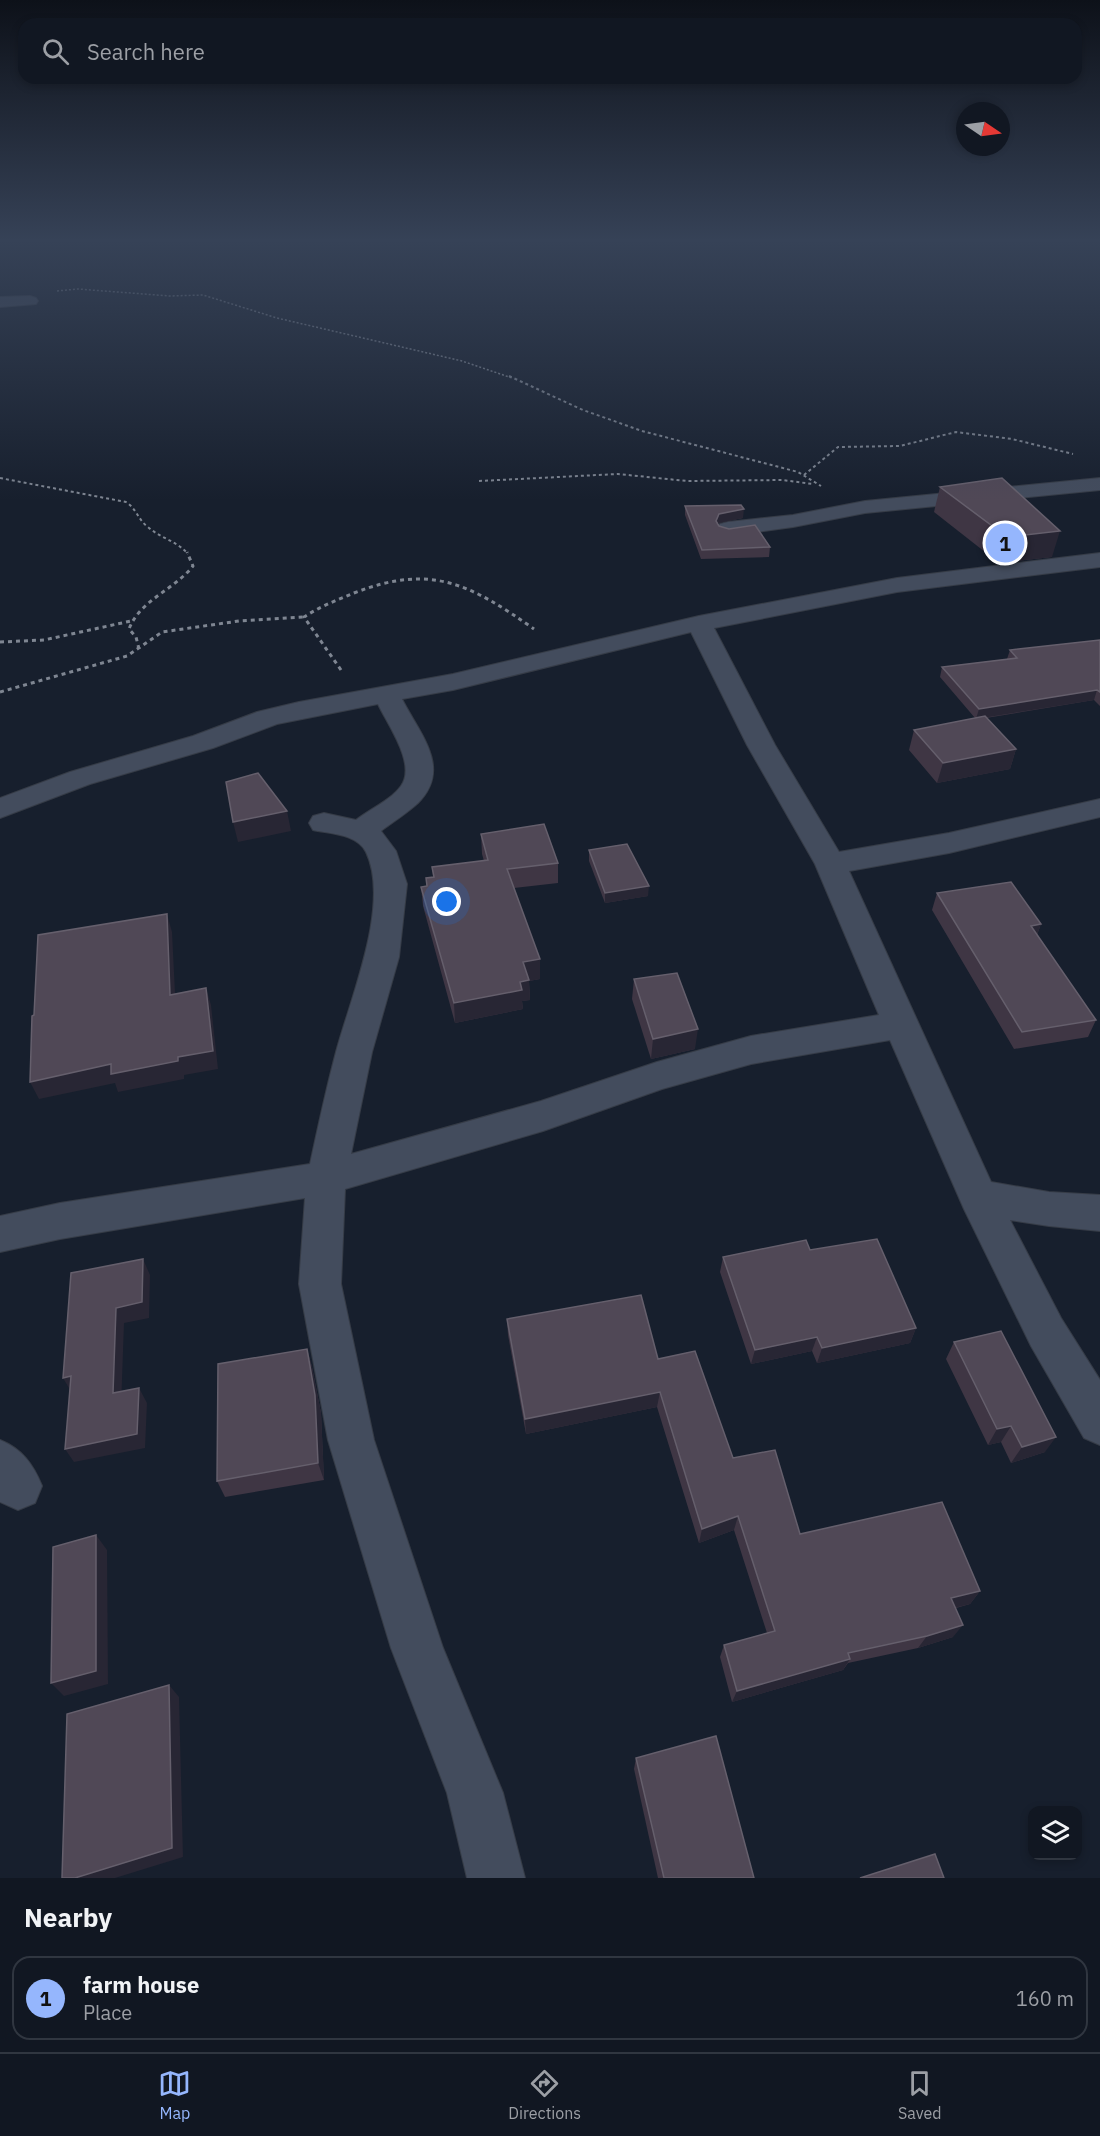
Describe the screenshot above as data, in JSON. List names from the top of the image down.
{
  "north": "right",
  "page": {
    "search": "Search here",
    "pins": "1",
    "heading": "Nearby",
    "list": [
      {
        "mark": "1",
        "name": "farm house",
        "note": "Place",
        "value": "160 m"
      }
    ],
    "nav": ["Map", "Directions", "Saved"]
  }
}
